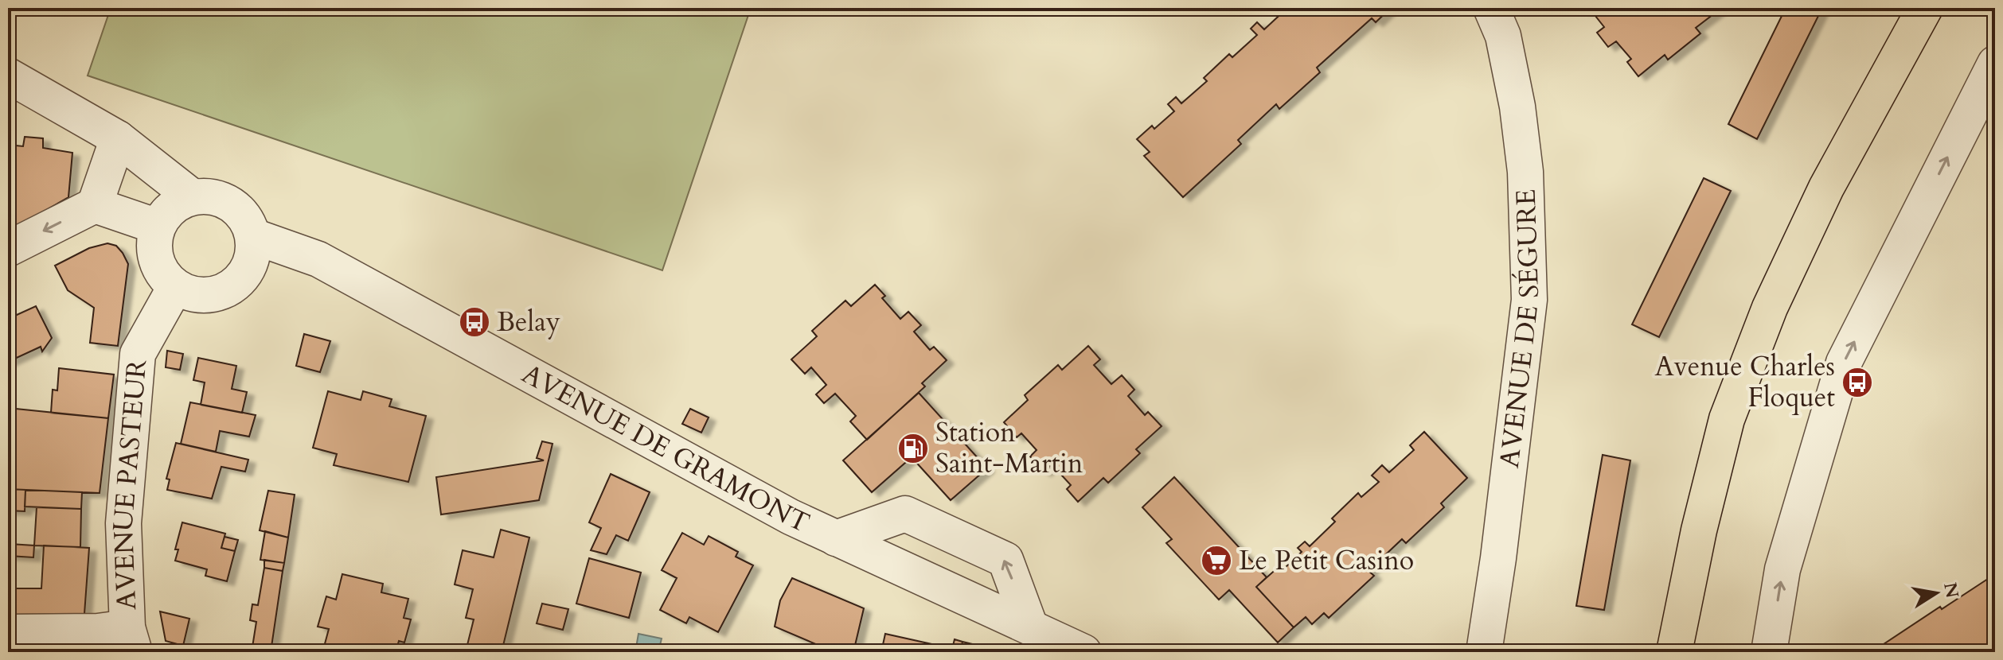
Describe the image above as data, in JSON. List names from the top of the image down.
{
  "streets": {
    "street": ["AVENUE DE SÉGURE", "AVENUE DE GRAMONT", "AVENUE PASTEUR"]
  },
  "crossings": [
    ["AVENUE DE GRAMONT", "AVENUE PASTEUR"]
  ],
  "places": {
    "bus stop": ["Belay", "Avenue Charles Floquet"],
    "fuel station": ["Station Saint-Martin"],
    "supermarket": ["Le Petit Casino"]
  },
  "north": "right"
}
